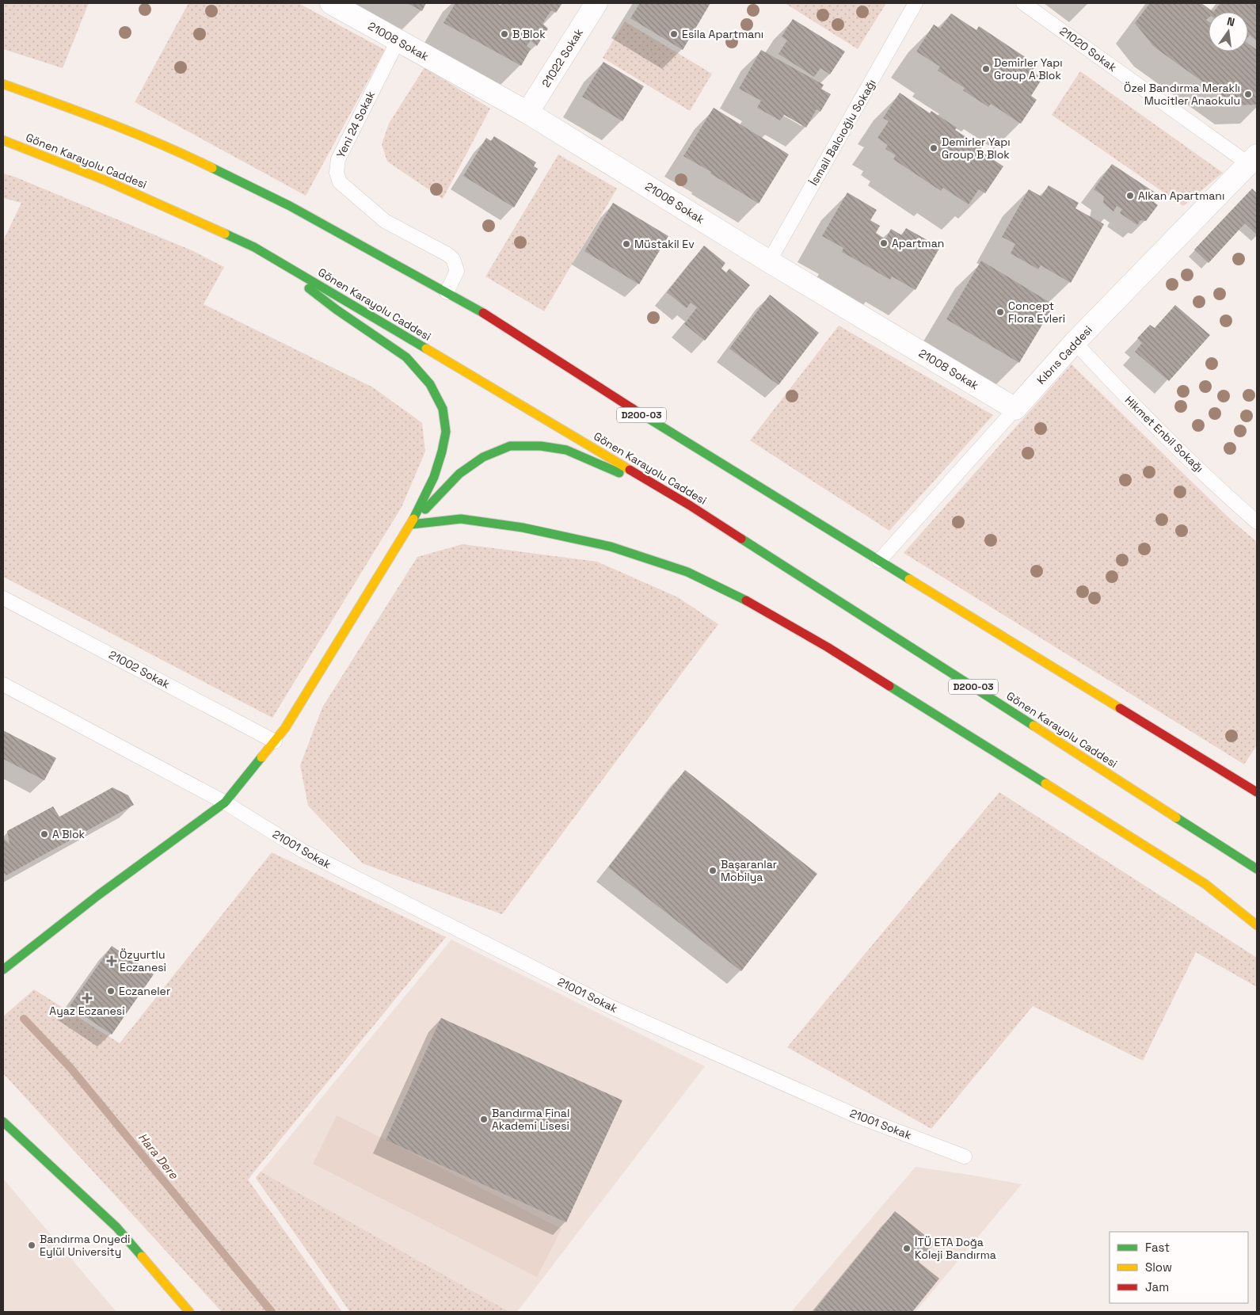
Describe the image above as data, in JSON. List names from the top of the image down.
{
  "streets": {
    "main road": ["Gönen Karayolu Caddesi", "D200-03"],
    "street": ["21008 Sokak", "21022 Sokak", "Kıbrıs Caddesi"],
    "lane": [
      "21020 Sokak",
      "Yeni 24 Sokak",
      "İsmail Balcıoğlu Sokağı",
      "Hikmet Enbil Sokağı",
      "21002 Sokak",
      "21001 Sokak"
    ]
  },
  "crossings": [
    ["21008 Sokak", "21022 Sokak"],
    ["21008 Sokak", "Yeni 24 Sokak"],
    ["21008 Sokak", "İsmail Balcıoğlu Sokağı"],
    ["21008 Sokak", "Kıbrıs Caddesi"],
    ["21020 Sokak", "Kıbrıs Caddesi"],
    ["Yeni 24 Sokak", "D200-03"],
    ["Kıbrıs Caddesi", "D200-03"],
    ["Kıbrıs Caddesi", "Hikmet Enbil Sokağı"]
  ],
  "water": ["Hara Dere"],
  "places": {
    "other": [
      "B Blok",
      "Esila Apartmanı",
      "Demirler Yapı Group A Blok",
      "Özel Bandırma Meraklı Mucitler Anaokulu",
      "Demirler Yapı Group B Blok",
      "Alkan Apartmanı",
      "Apartman",
      "Müstakil Ev",
      "Concept Flora Evleri",
      "A Blok",
      "Başaranlar Mobilya",
      "Eczaneler",
      "Bandırma Final Akademi Lisesi",
      "Bandırma Onyedi Eylül University",
      "İTÜ ETA Doğa Koleji Bandırma"
    ],
    "health": ["Özyurtlu Eczanesi", "Ayaz Eczanesi"]
  },
  "legend": ["Fast", "Slow", "Jam"],
  "north": "top"
}
